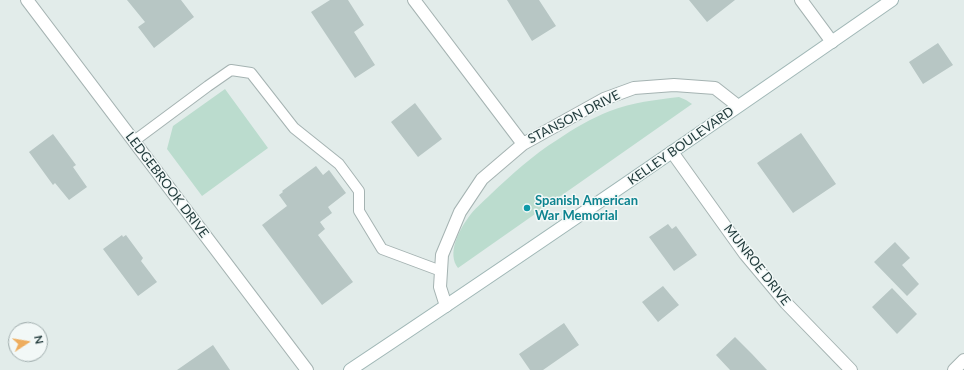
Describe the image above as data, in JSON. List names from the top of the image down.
{
  "streets": {
    "street": [
      "STANSON DRIVE",
      "KELLEY BOULEVARD",
      "LEDGEBROOK DRIVE",
      "MUNROE DRIVE"
    ]
  },
  "crossings": [
    ["STANSON DRIVE", "KELLEY BOULEVARD"],
    ["KELLEY BOULEVARD", "MUNROE DRIVE"]
  ],
  "places": ["Spanish American War Memorial"],
  "north": "right"
}
